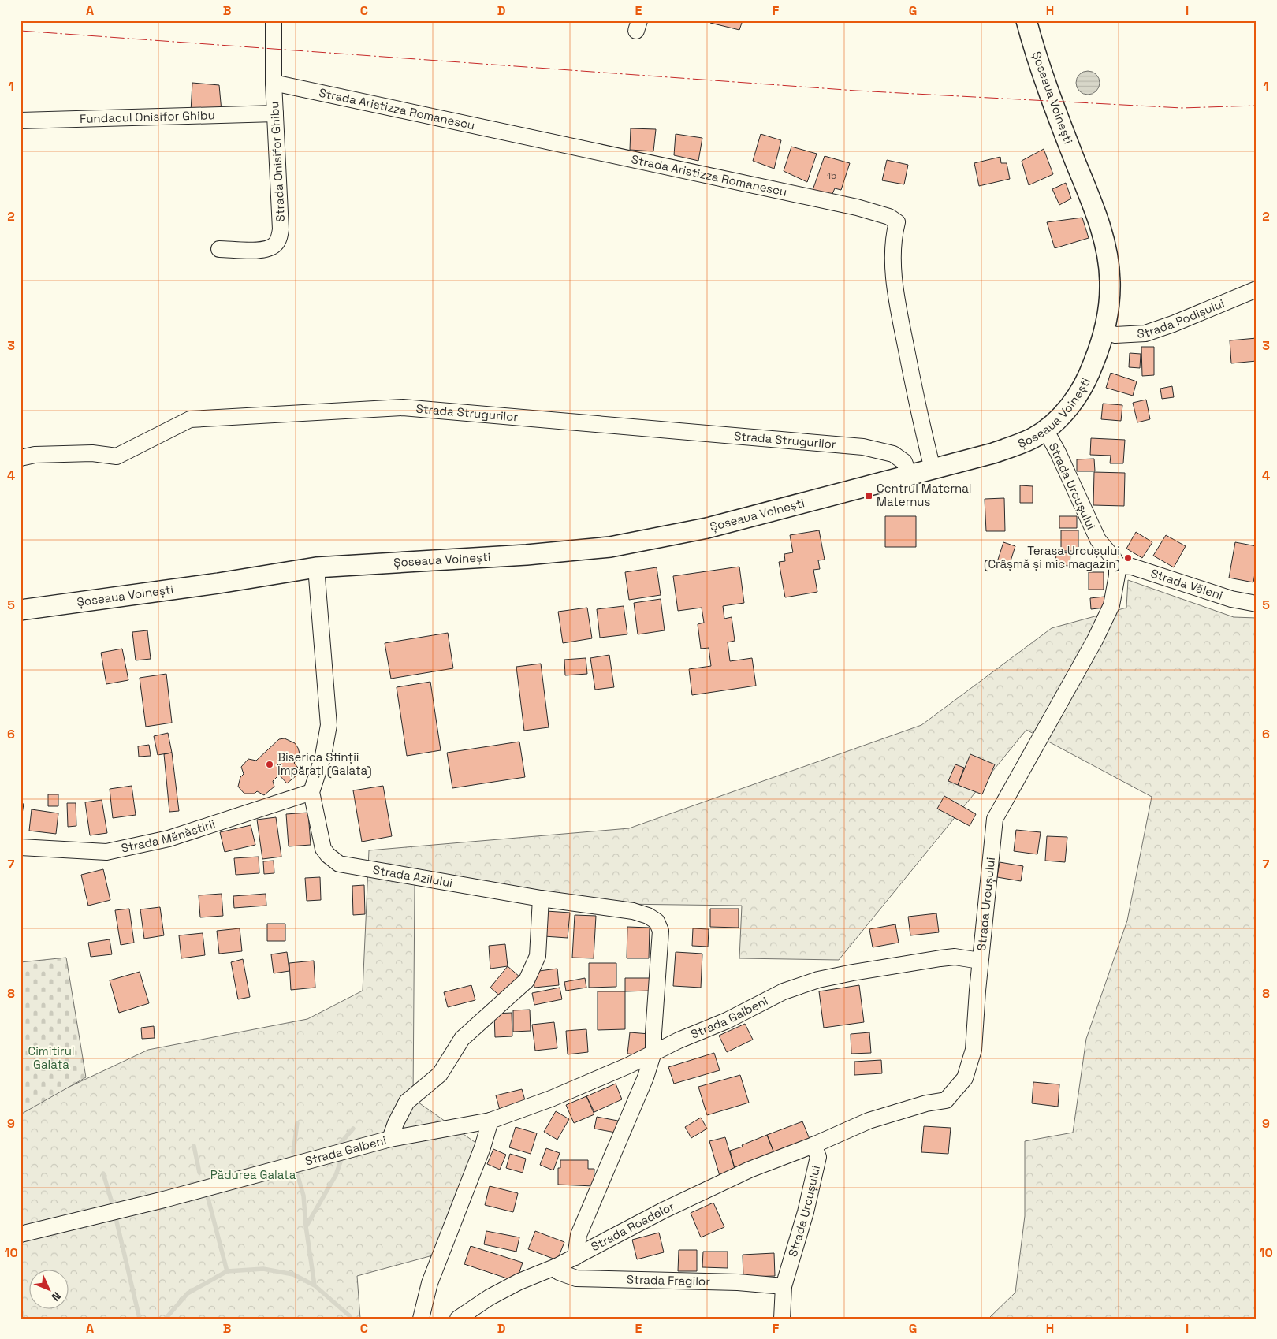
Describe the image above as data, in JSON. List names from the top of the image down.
{
  "streets": {
    "main road": ["Șoseaua Voinești"],
    "street": [
      "Strada Aristizza Romanescu",
      "Fundacul Onisifor Ghibu",
      "Strada Onisifor Ghibu",
      "Strada Podișului",
      "Strada Strugurilor",
      "Strada Urcușului",
      "Strada Văleni",
      "Strada Mănăstirii",
      "Strada Azilului",
      "Strada Galbeni",
      "Strada Roadelor",
      "Strada Fragilor"
    ]
  },
  "crossings": [
    ["Șoseaua Voinești", "Strada Aristizza Romanescu"],
    ["Șoseaua Voinești", "Strada Podișului"],
    ["Șoseaua Voinești", "Strada Strugurilor"],
    ["Șoseaua Voinești", "Strada Urcușului"],
    ["Șoseaua Voinești", "Strada Azilului"],
    ["Strada Aristizza Romanescu", "Strada Onisifor Ghibu"],
    ["Fundacul Onisifor Ghibu", "Strada Onisifor Ghibu"],
    ["Strada Urcușului", "Strada Văleni"],
    ["Strada Urcușului", "Strada Galbeni"],
    ["Strada Urcușului", "Strada Roadelor"],
    ["Strada Urcușului", "Strada Fragilor"],
    ["Strada Mănăstirii", "Strada Azilului"],
    ["Strada Azilului", "Strada Galbeni"],
    ["Strada Roadelor", "Strada Fragilor"]
  ],
  "parks": ["Cimitirul Galata", "Pădurea Galata"],
  "places": {
    "transit": ["Centrul Maternal Maternus"],
    "other": ["Terasa Urcușului (Crâșmă și mic magazin)", "Biserica Sfinții Împărați (Galata)"]
  },
  "house_numbers": ["15"],
  "north": "bottom right",
  "grid": {
    "columns": [
      "A",
      "B",
      "C",
      "D",
      "E",
      "F",
      "G",
      "H",
      "I"
    ],
    "rows": [
      "1",
      "2",
      "3",
      "4",
      "5",
      "6",
      "7",
      "8",
      "9",
      "10"
    ]
  }
}
